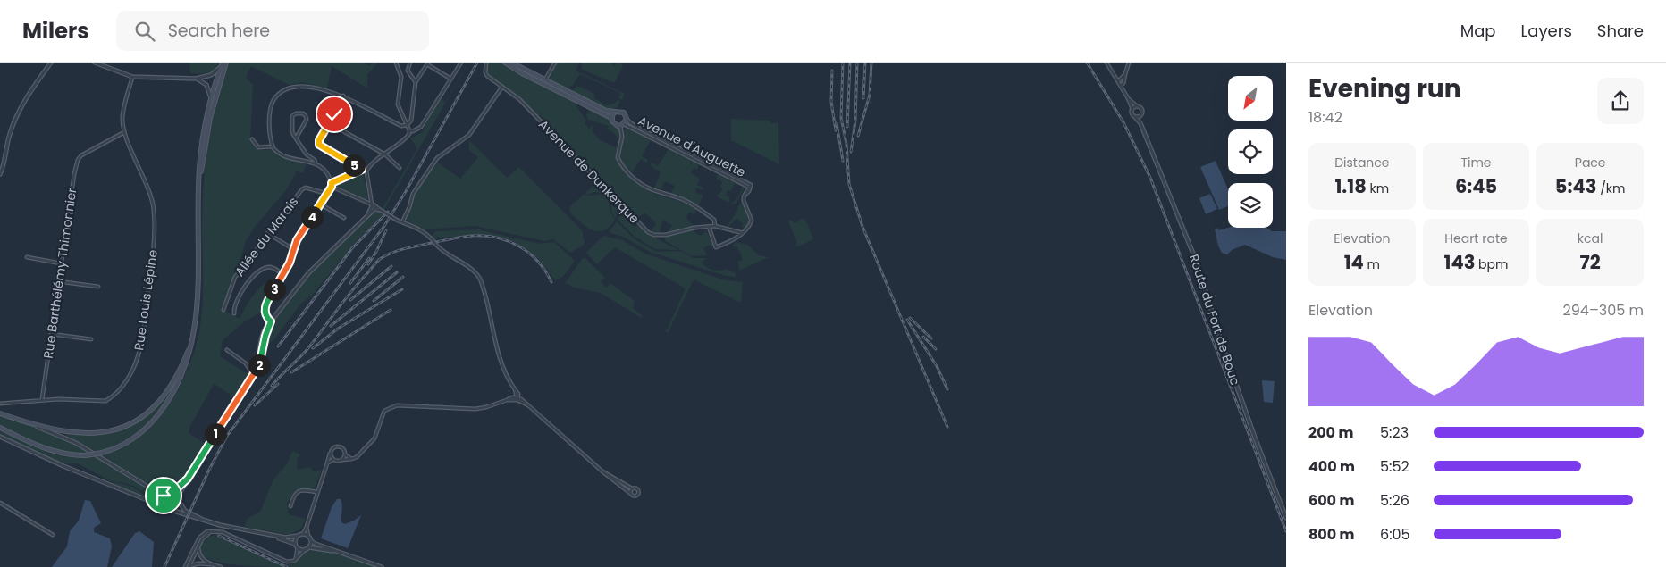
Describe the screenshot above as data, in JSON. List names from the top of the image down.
{
  "streets": {
    "street": [
      "Avenue d'Auguette",
      "Avenue de Dunkerque",
      "Allée du Marais",
      "Rue Barthélémy Thimonnier",
      "Rue Louis Lépine",
      "Route du Fort de Bouc"
    ]
  },
  "crossings": [
    ["Rue Barthélémy Thimonnier", "Rue Louis Lépine"]
  ],
  "north": "bottom left",
  "page": {
    "header": "Milers",
    "search": "Search here",
    "nav": ["Map", "Layers", "Share"],
    "heading": ["Evening run", "18:42"],
    "stats": [
      ["Distance", "1.18 km"],
      ["Time", "6:45"],
      ["Pace", "5:43 /km"],
      ["Elevation", "14 m"],
      ["Heart rate", "143 bpm"],
      ["kcal", "72"]
    ],
    "pins": [
      "5",
      "4",
      "3",
      "2",
      "1"
    ],
    "chart": ["Elevation", "294–305 m"],
    "list": [
      {
        "name": "200 m",
        "note": "5:23"
      },
      {
        "name": "400 m",
        "note": "5:52"
      },
      {
        "name": "600 m",
        "note": "5:26"
      },
      {
        "name": "800 m",
        "note": "6:05"
      }
    ]
  }
}
